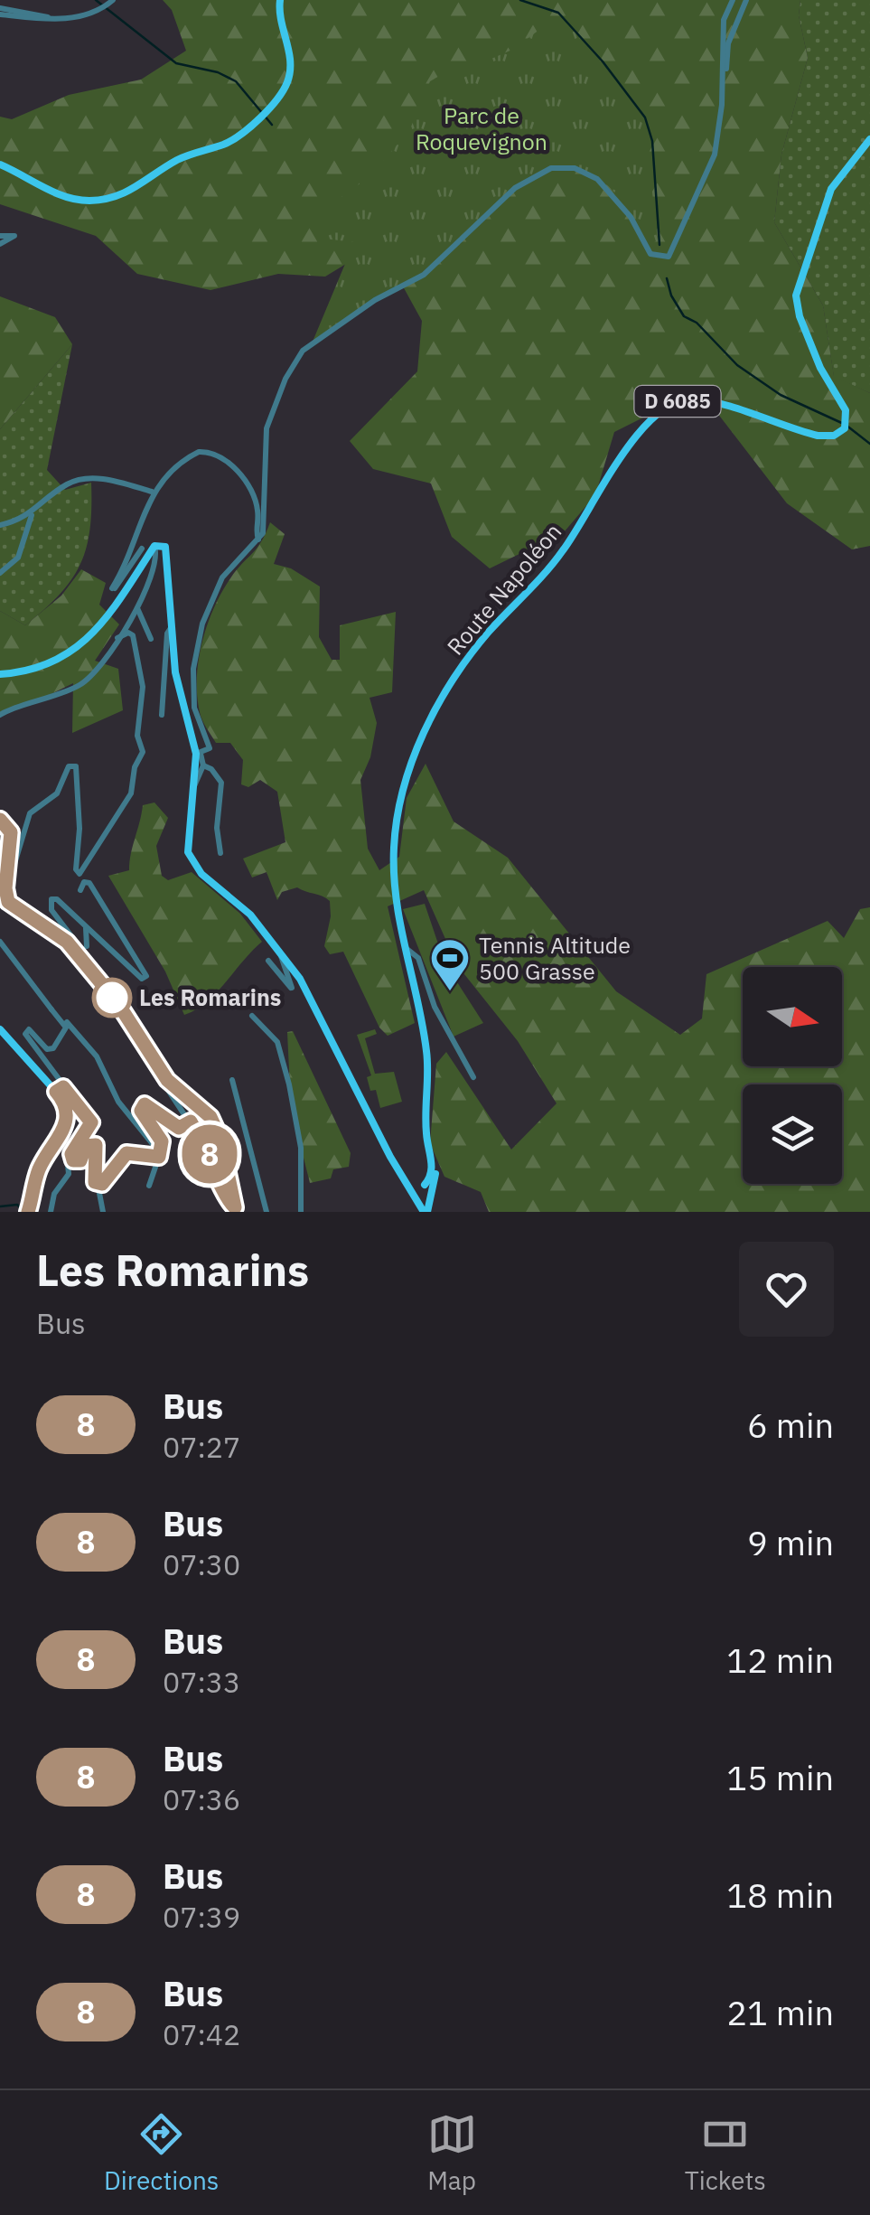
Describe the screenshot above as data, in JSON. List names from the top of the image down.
{
  "streets": {
    "main road": ["D 6085", "Route Napoléon"]
  },
  "parks": ["Parc de Roquevignon"],
  "places": {
    "sports": ["Tennis Altitude 500 Grasse"],
    "other": ["Les Romarins"]
  },
  "lines": ["bus line 8"],
  "north": "right",
  "page": {
    "on_map": "8",
    "heading": ["Les Romarins", "Bus"],
    "list": [
      {
        "mark": "8",
        "name": "Bus",
        "note": "07:27",
        "value": "6 min"
      },
      {
        "mark": "8",
        "name": "Bus",
        "note": "07:30",
        "value": "9 min"
      },
      {
        "mark": "8",
        "name": "Bus",
        "note": "07:33",
        "value": "12 min"
      },
      {
        "mark": "8",
        "name": "Bus",
        "note": "07:36",
        "value": "15 min"
      },
      {
        "mark": "8",
        "name": "Bus",
        "note": "07:39",
        "value": "18 min"
      },
      {
        "mark": "8",
        "name": "Bus",
        "note": "07:42",
        "value": "21 min"
      }
    ],
    "tabs": ["Directions", "Map", "Tickets"]
  }
}
